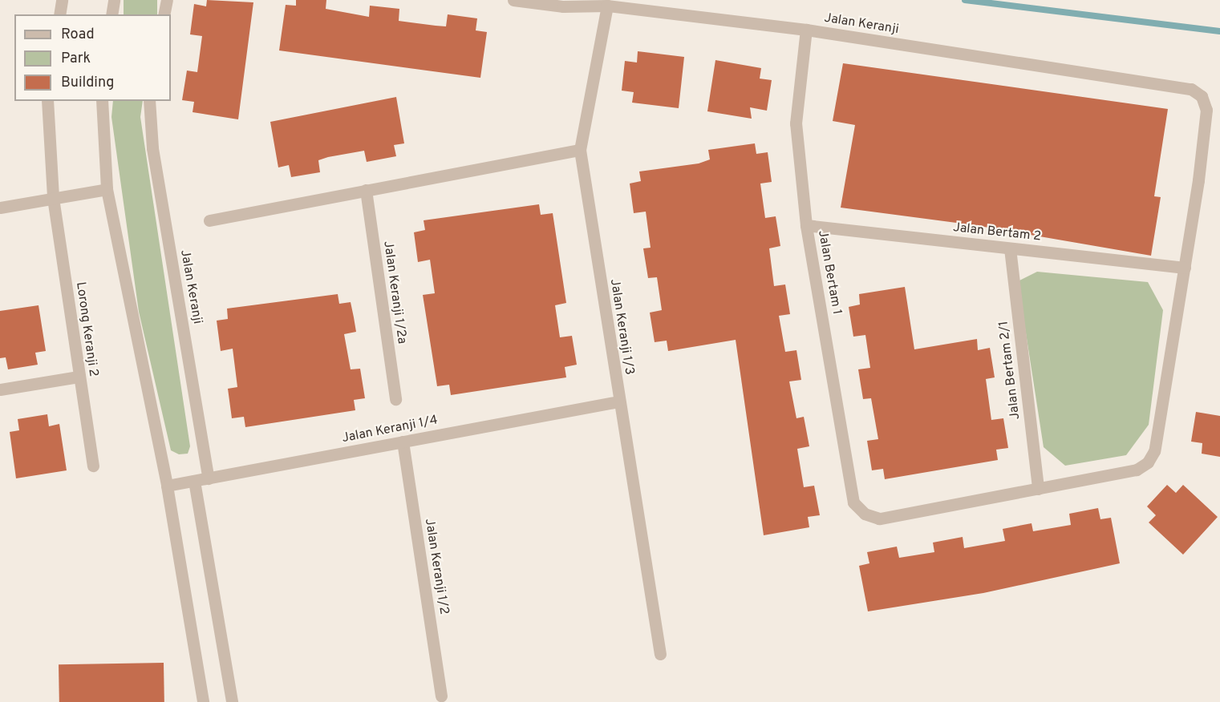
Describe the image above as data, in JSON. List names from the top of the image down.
{
  "streets": {
    "street": [
      "Jalan Keranji",
      "Jalan Bertam 2",
      "Jalan Bertam 1",
      "Jalan Keranji 1/2a",
      "Jalan Keranji 1/3",
      "Lorong Keranji 2",
      "Jalan Bertam 2/1",
      "Jalan Keranji 1/4",
      "Jalan Keranji 1/2"
    ]
  },
  "crossings": [
    ["Jalan Keranji", "Jalan Bertam 2"],
    ["Jalan Keranji", "Jalan Bertam 1"],
    ["Jalan Keranji", "Jalan Keranji 1/3"],
    ["Jalan Keranji", "Jalan Keranji 1/4"],
    ["Jalan Bertam 2", "Jalan Bertam 1"],
    ["Jalan Bertam 2", "Jalan Bertam 2/1"],
    ["Jalan Bertam 1", "Jalan Bertam 2/1"],
    ["Jalan Keranji 1/3", "Jalan Keranji 1/4"],
    ["Jalan Keranji 1/4", "Jalan Keranji 1/2"]
  ],
  "legend": ["Road", "Park", "Building"]
}
